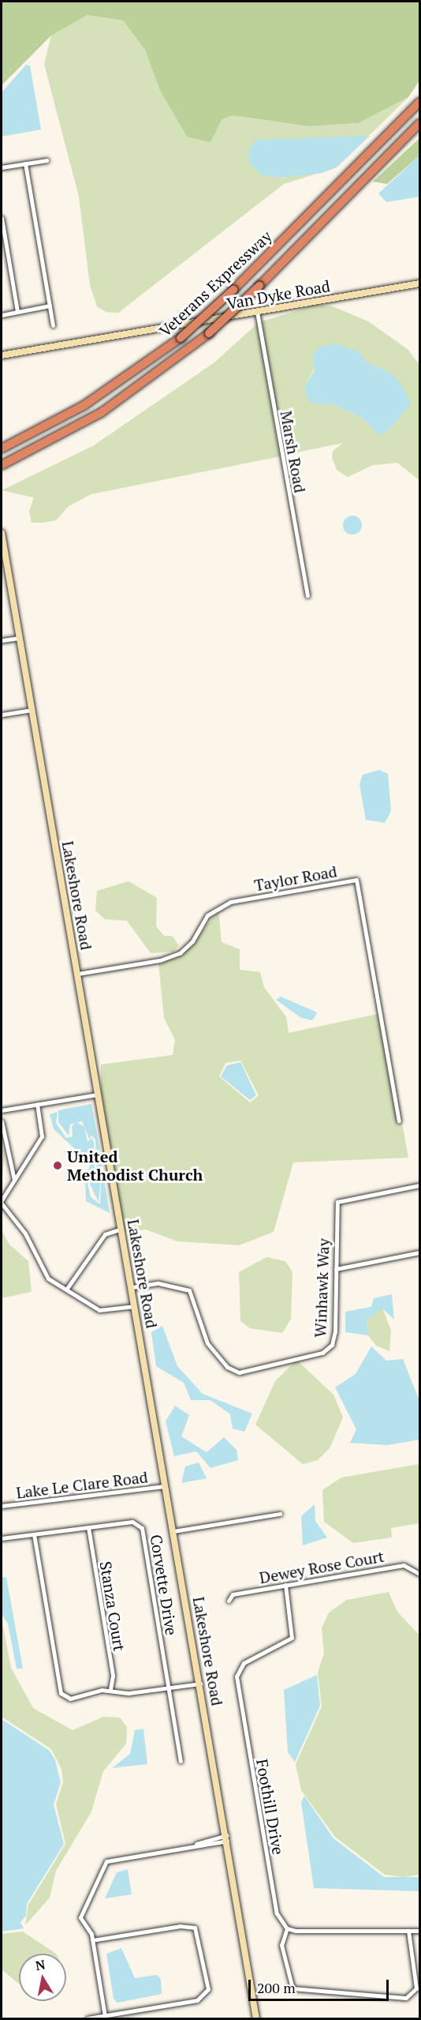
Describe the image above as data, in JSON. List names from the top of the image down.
{
  "streets": {
    "highway": ["Veterans Expressway"],
    "street": [
      "Van Dyke Road",
      "Marsh Road",
      "Taylor Road",
      "Lakeshore Road",
      "Winhawk Way",
      "Lake Le Clare Road",
      "Dewey Rose Court",
      "Corvette Drive",
      "Stanza Court",
      "Foothill Drive"
    ]
  },
  "crossings": [
    ["Van Dyke Road", "Marsh Road"],
    ["Taylor Road", "Lakeshore Road"],
    ["Lakeshore Road", "Winhawk Way"],
    ["Lakeshore Road", "Lake Le Clare Road"],
    ["Dewey Rose Court", "Foothill Drive"],
    ["Corvette Drive", "Stanza Court"]
  ],
  "places": ["United Methodist Church"],
  "scale_bar": "200 m",
  "north": "top"
}
